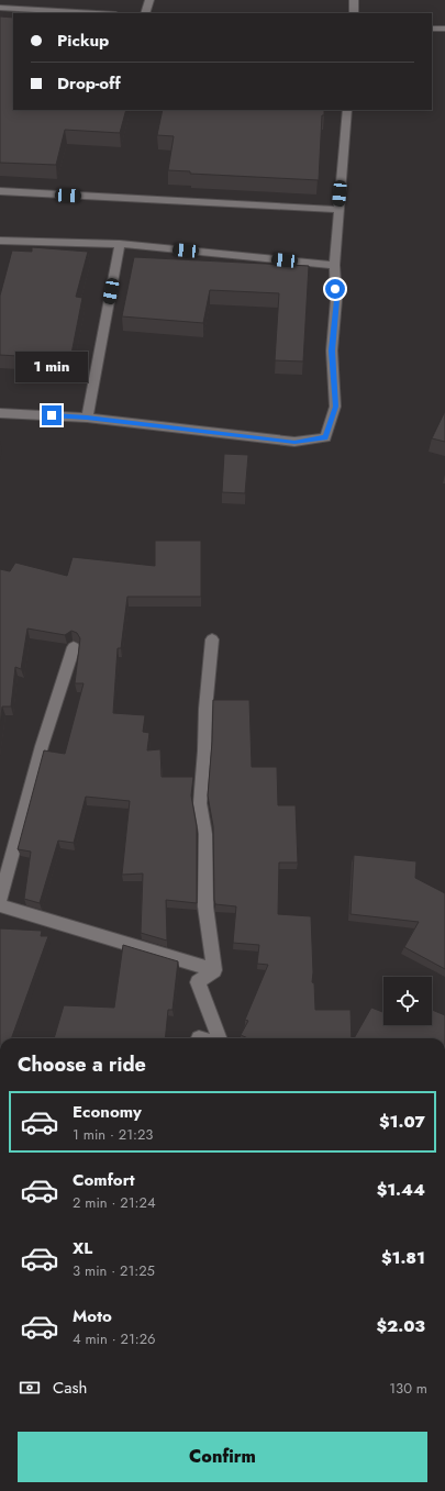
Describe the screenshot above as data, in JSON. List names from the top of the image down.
{
  "page": {
    "banner": ["Pickup", "Drop-off"],
    "bubble": "1 min",
    "heading": "Choose a ride",
    "list": [
      {
        "name": "Economy",
        "note": "1 min · 21:23",
        "value": "$1.07"
      },
      {
        "name": "Comfort",
        "note": "2 min · 21:24",
        "value": "$1.44"
      },
      {
        "name": "XL",
        "note": "3 min · 21:25",
        "value": "$1.81"
      },
      {
        "name": "Moto",
        "note": "4 min · 21:26",
        "value": "$2.03"
      }
    ],
    "pay": ["Cash", "130 m"],
    "buttons": "Confirm"
  }
}
